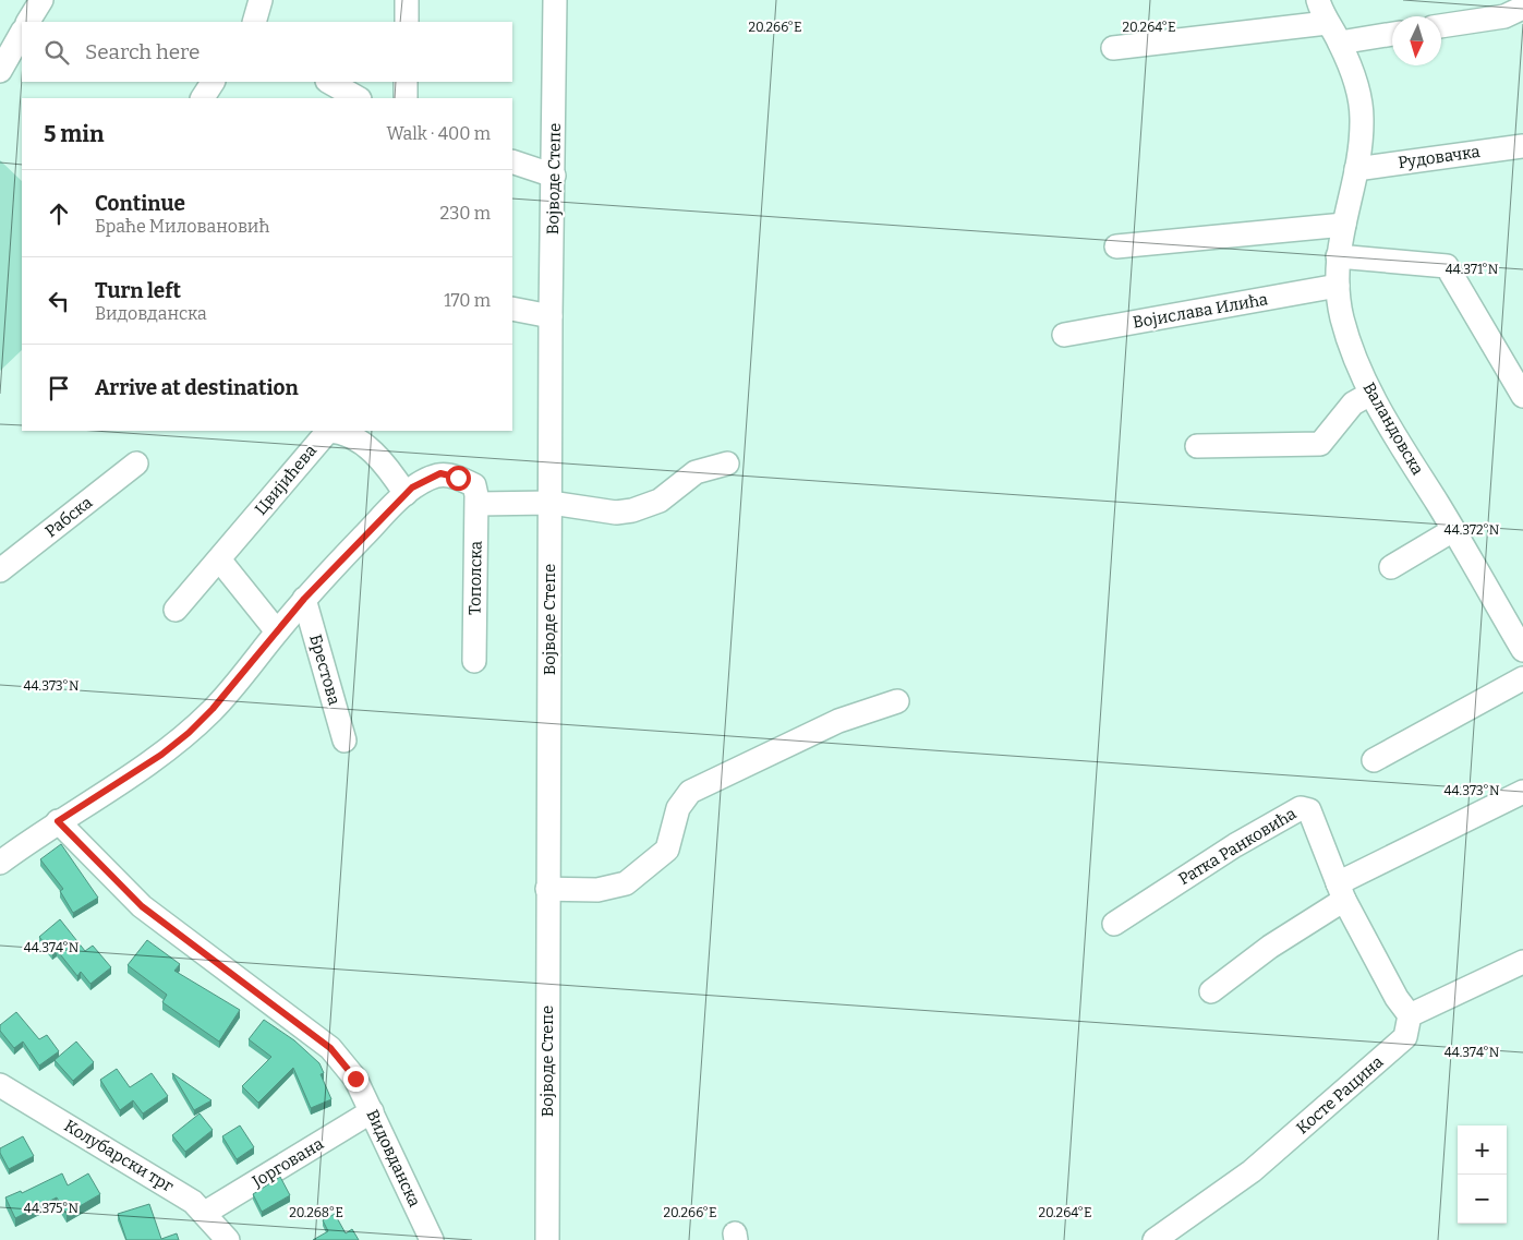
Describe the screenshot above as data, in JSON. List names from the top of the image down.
{
  "streets": {
    "street": [
      "Рудовачка",
      "Војводе Степе",
      "Војислава Илића",
      "Валандовска",
      "Цвијићева",
      "Рабска",
      "Тополска",
      "Брестова",
      "Ратка Ранковића",
      "Косте Рацина",
      "Колубарски трг",
      "Видовданска",
      "Јоргована"
    ]
  },
  "crossings": [
    ["Рудовачка", "Валандовска"],
    ["Војислава Илића", "Валандовска"],
    ["Колубарски трг", "Јоргована"],
    ["Видовданска", "Јоргована"]
  ],
  "north": "bottom",
  "page": {
    "search": "Search here",
    "heading": ["5 min", "Walk · 400 m"],
    "list": [
      ["Continue", "Браће Миловановић", "230 m"],
      ["Turn left", "Видовданска", "170 m"],
      "Arrive at destination"
    ],
    "map_buttons": ["+", "−"]
  },
  "coordinates": [
    "20.266°E",
    "20.264°E",
    "44.371°N",
    "44.372°N",
    "44.373°N",
    "44.374°N",
    "44.375°N",
    "20.268°E"
  ]
}
